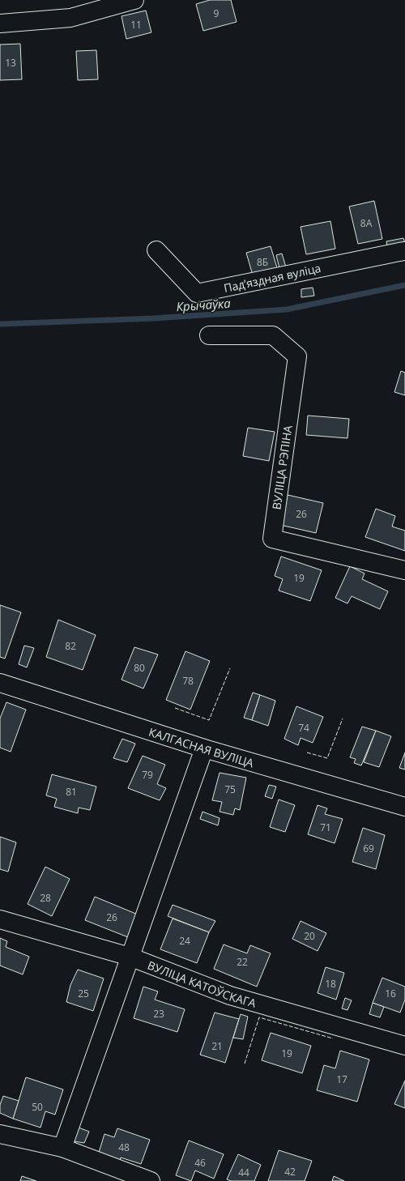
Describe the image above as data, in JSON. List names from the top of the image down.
{
  "streets": {
    "street": [
      "Падʼяздная вуліца",
      "ВУЛІЦА РЭПІНА",
      "КАЛГАСНАЯ ВУЛІЦА",
      "ВУЛІЦА КАТОЎСКАГА"
    ]
  },
  "water": ["Крычаўка"],
  "house_numbers": [
    "9",
    "11",
    "13",
    "8А",
    "8Б",
    "26",
    "19",
    "82",
    "80",
    "78",
    "74",
    "79",
    "75",
    "81",
    "71",
    "69",
    "28",
    "26",
    "20",
    "24",
    "22",
    "18",
    "25",
    "16",
    "23",
    "21",
    "19",
    "17",
    "50",
    "48",
    "46",
    "42",
    "44"
  ]
}
